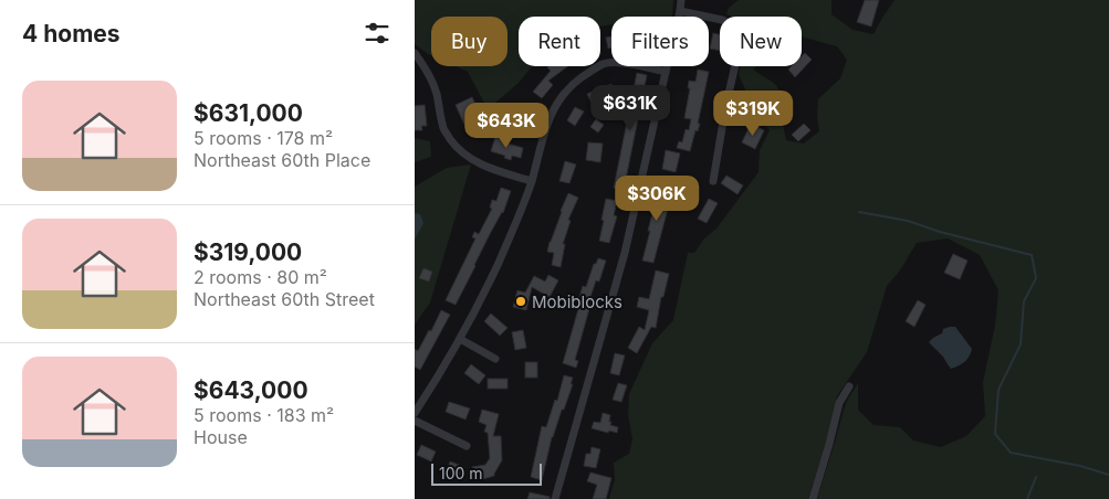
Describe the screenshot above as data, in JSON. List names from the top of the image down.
{
  "places": ["Mobiblocks"],
  "scale_bar": "100 m",
  "page": {
    "heading": "4 homes",
    "chip": [
      "Buy",
      "Rent",
      "Filters",
      "New"
    ],
    "list": [
      {
        "name": "$631,000",
        "note": "5 rooms · 178 m² · Northeast 60th Place"
      },
      {
        "name": "$319,000",
        "note": "2 rooms · 80 m² · Northeast 60th Street"
      },
      {
        "name": "$643,000",
        "note": "5 rooms · 183 m² · House"
      }
    ],
    "price": [
      "$631K",
      "$319K",
      "$643K",
      "$306K"
    ],
    "scale": "100 m"
  }
}
